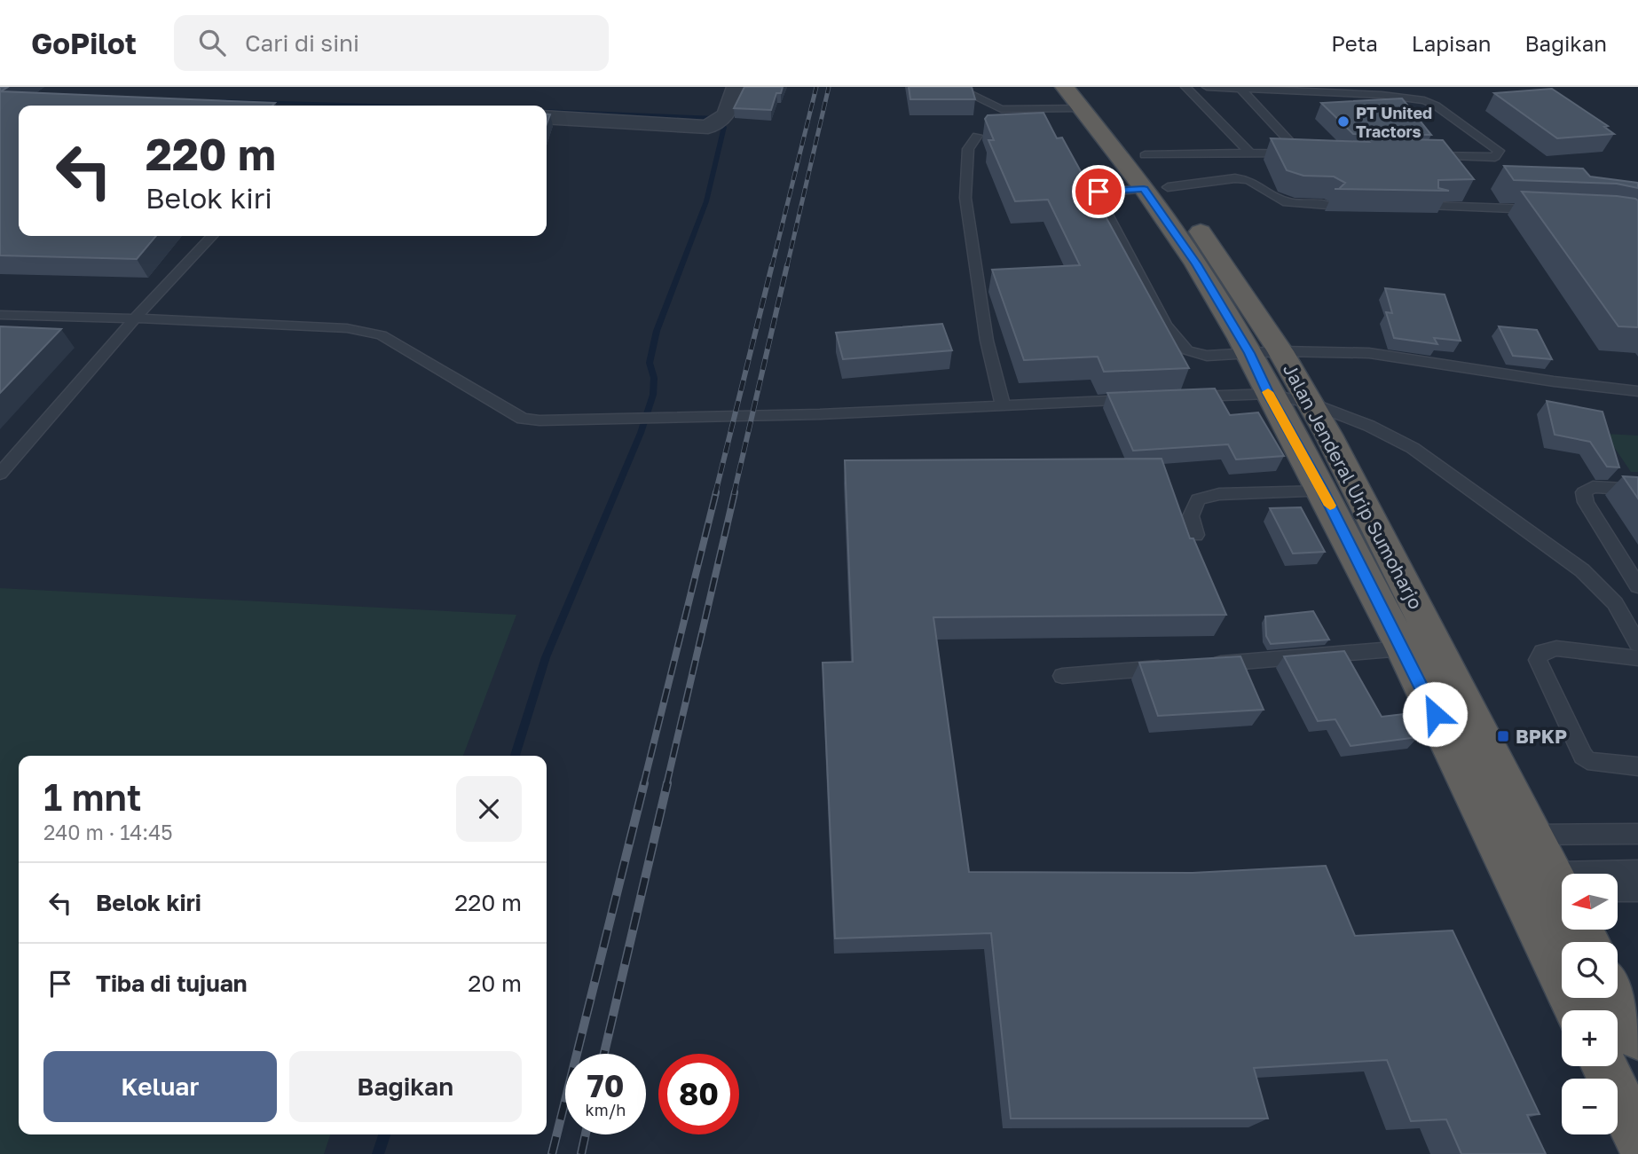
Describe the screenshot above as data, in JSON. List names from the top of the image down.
{
  "streets": {
    "highway": ["Jalan Jenderal Urip Sumoharjo"]
  },
  "places": {
    "other": ["PT United Tractors"],
    "transit": ["BPKP"]
  },
  "north": "left",
  "page": {
    "header": "GoPilot",
    "search": "Cari di sini",
    "nav": ["Peta", "Lapisan", "Bagikan"],
    "turn": ["220 m", "Belok kiri"],
    "heading": ["1 mnt", "240 m · 14:45"],
    "list": [
      {
        "name": "Belok kiri",
        "value": "220 m"
      },
      {
        "name": "Tiba di tujuan",
        "value": "20 m"
      }
    ],
    "map_buttons": ["+", "−"],
    "buttons": ["Keluar", "Bagikan"],
    "speed": "70 km/h",
    "limit": "80"
  }
}
